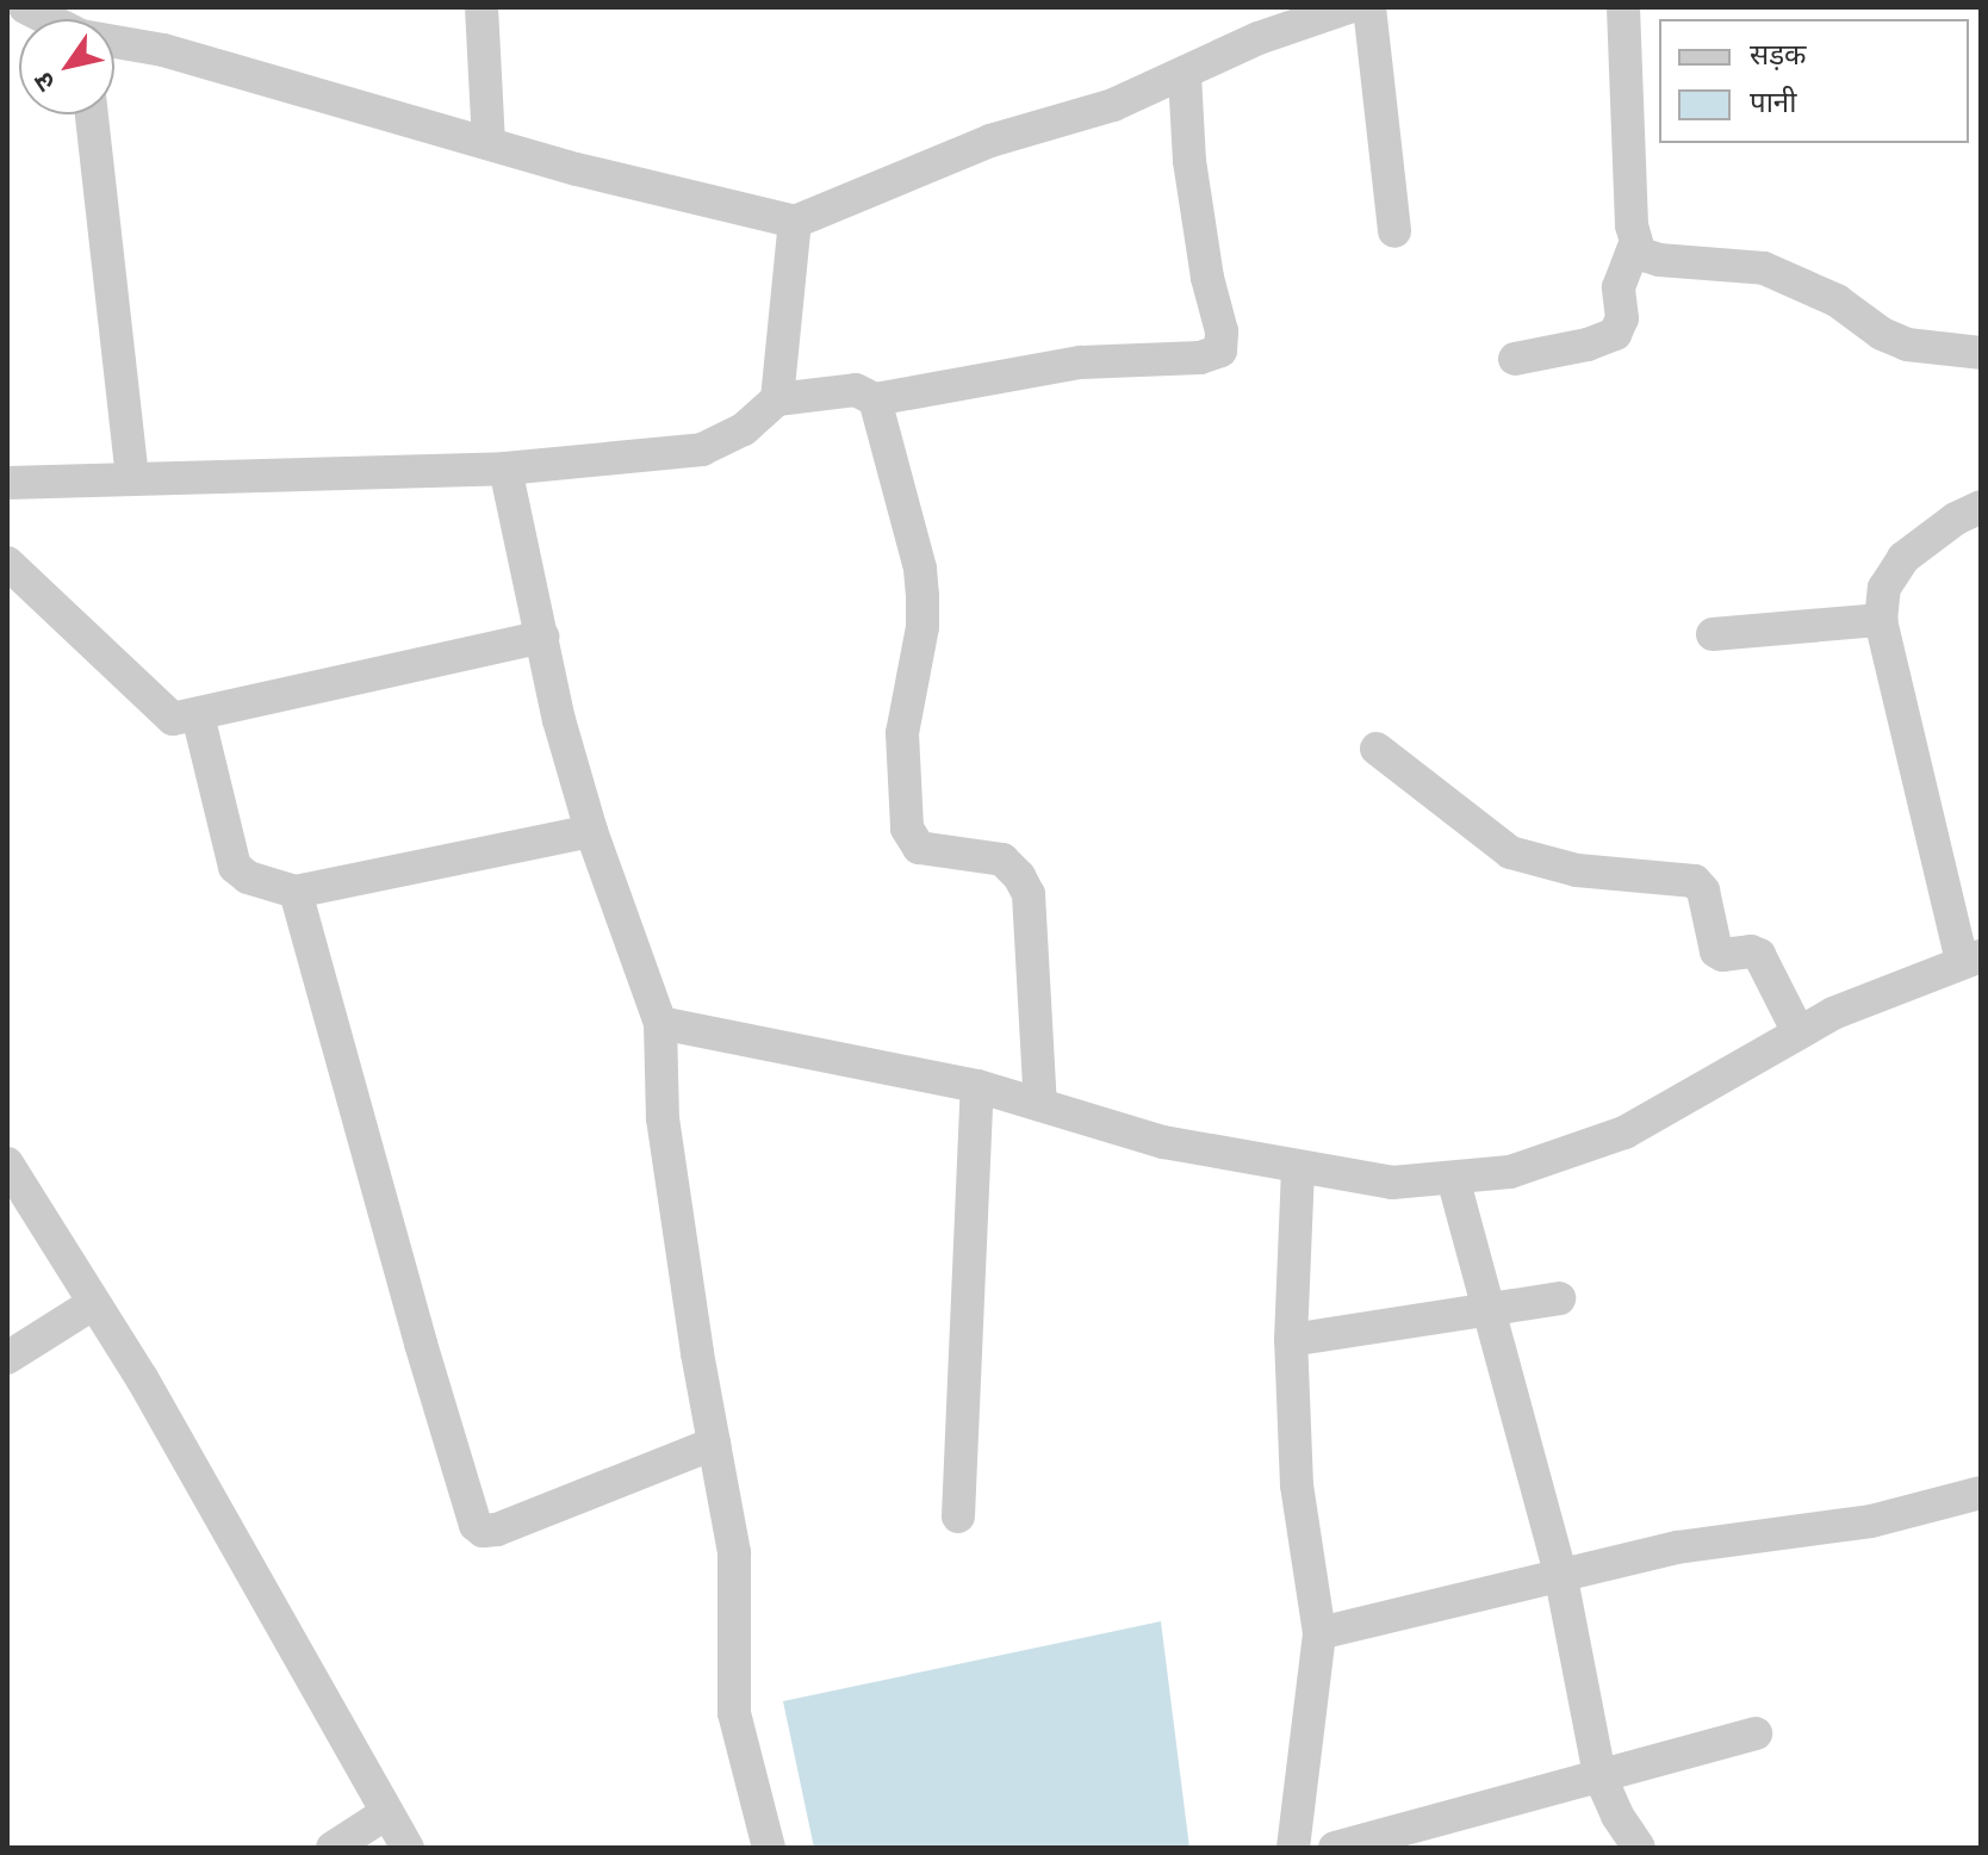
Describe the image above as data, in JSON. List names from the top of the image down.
{
  "legend": ["सड़क", "पानी"],
  "north": "bottom left"
}
